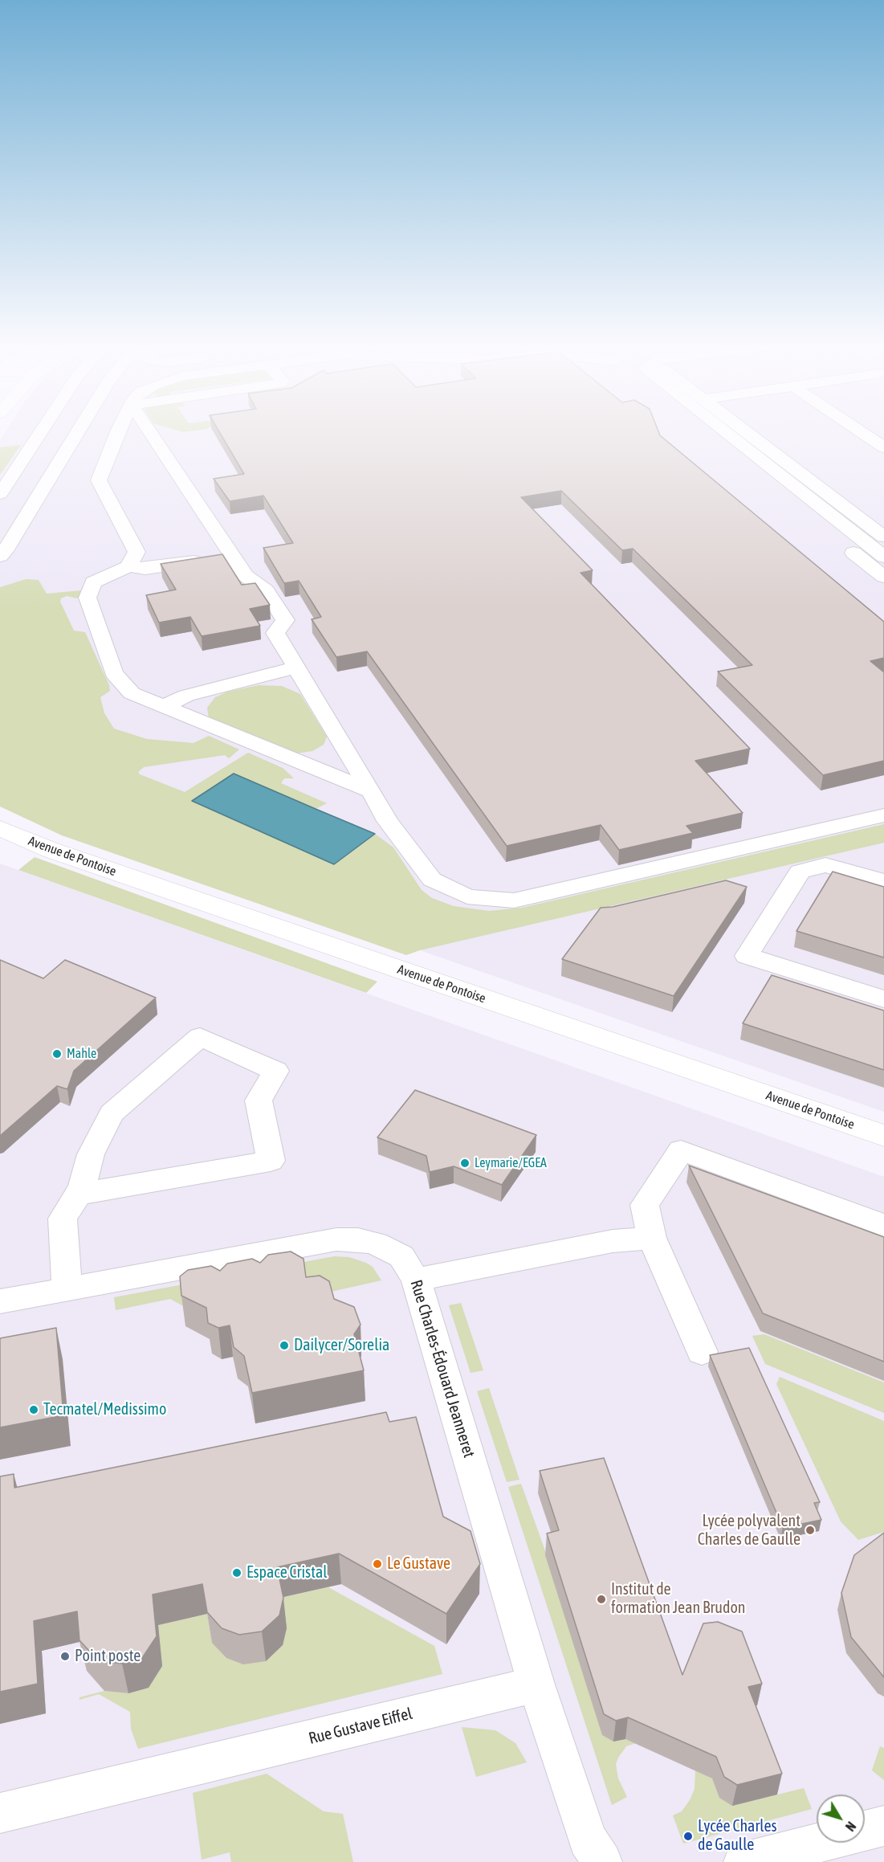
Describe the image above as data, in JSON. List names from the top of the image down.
{
  "streets": {
    "main road": ["Avenue de Pontoise"],
    "street": ["Rue Charles-Édouard Jeanneret", "Rue Gustave Eiffel"]
  },
  "crossings": [
    ["Rue Charles-Édouard Jeanneret", "Rue Gustave Eiffel"]
  ],
  "places": [
    "Mahle",
    "Leymarie/EGEA",
    "Dailycer/Sorelia",
    "Tecmatel/Medissimo",
    "Lycée polyvalent Charles de Gaulle",
    "Le Gustave",
    "Espace Cristal",
    "Institut de formation Jean Brudon",
    "Point poste",
    "Lycée Charles de Gaulle"
  ],
  "north": "bottom right"
}
